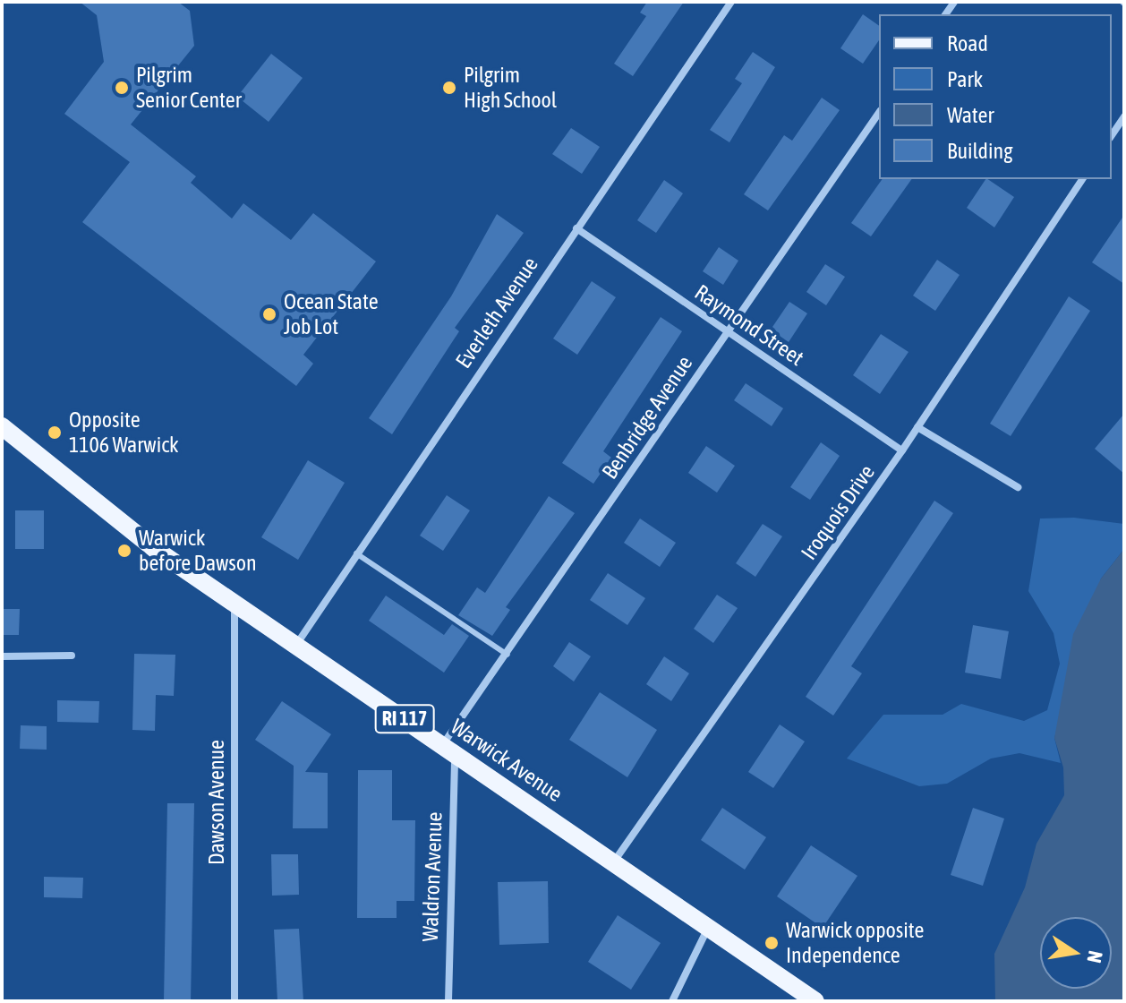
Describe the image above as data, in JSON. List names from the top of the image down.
{
  "streets": {
    "main road": ["RI 117", "Warwick Avenue"],
    "street": [
      "Everleth Avenue",
      "Raymond Street",
      "Benbridge Avenue",
      "Iroquois Drive",
      "Dawson Avenue",
      "Waldron Avenue"
    ]
  },
  "crossings": [
    ["Everleth Avenue", "Raymond Street"],
    ["Everleth Avenue", "Warwick Avenue"],
    ["Raymond Street", "Benbridge Avenue"],
    ["Raymond Street", "Iroquois Drive"],
    ["Benbridge Avenue", "Warwick Avenue"],
    ["Benbridge Avenue", "Waldron Avenue"],
    ["Iroquois Drive", "Warwick Avenue"],
    ["Warwick Avenue", "Dawson Avenue"],
    ["Warwick Avenue", "Waldron Avenue"]
  ],
  "places": [
    "Pilgrim Senior Center",
    "Pilgrim High School",
    "Ocean State Job Lot",
    "Opposite 1106 Warwick",
    "Warwick before Dawson",
    "Warwick opposite Independence"
  ],
  "legend": [
    "Road",
    "Park",
    "Water",
    "Building"
  ],
  "north": "right"
}
